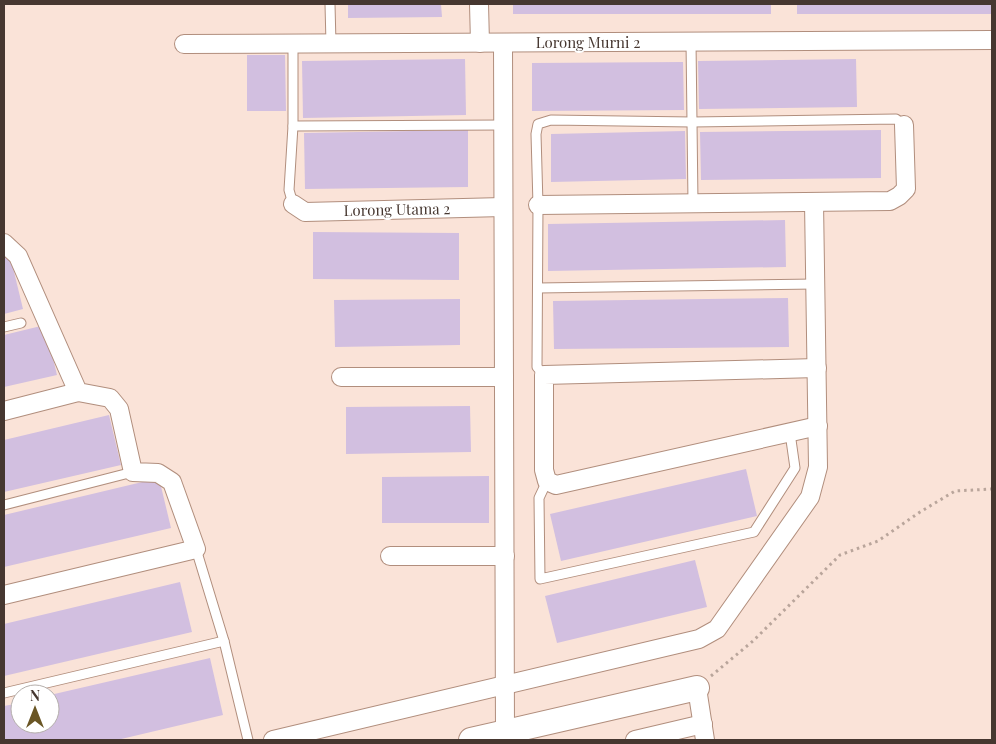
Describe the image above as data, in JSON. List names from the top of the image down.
{
  "streets": {
    "street": ["Lorong Murni 2", "Lorong Utama 2"]
  },
  "north": "top"
}
